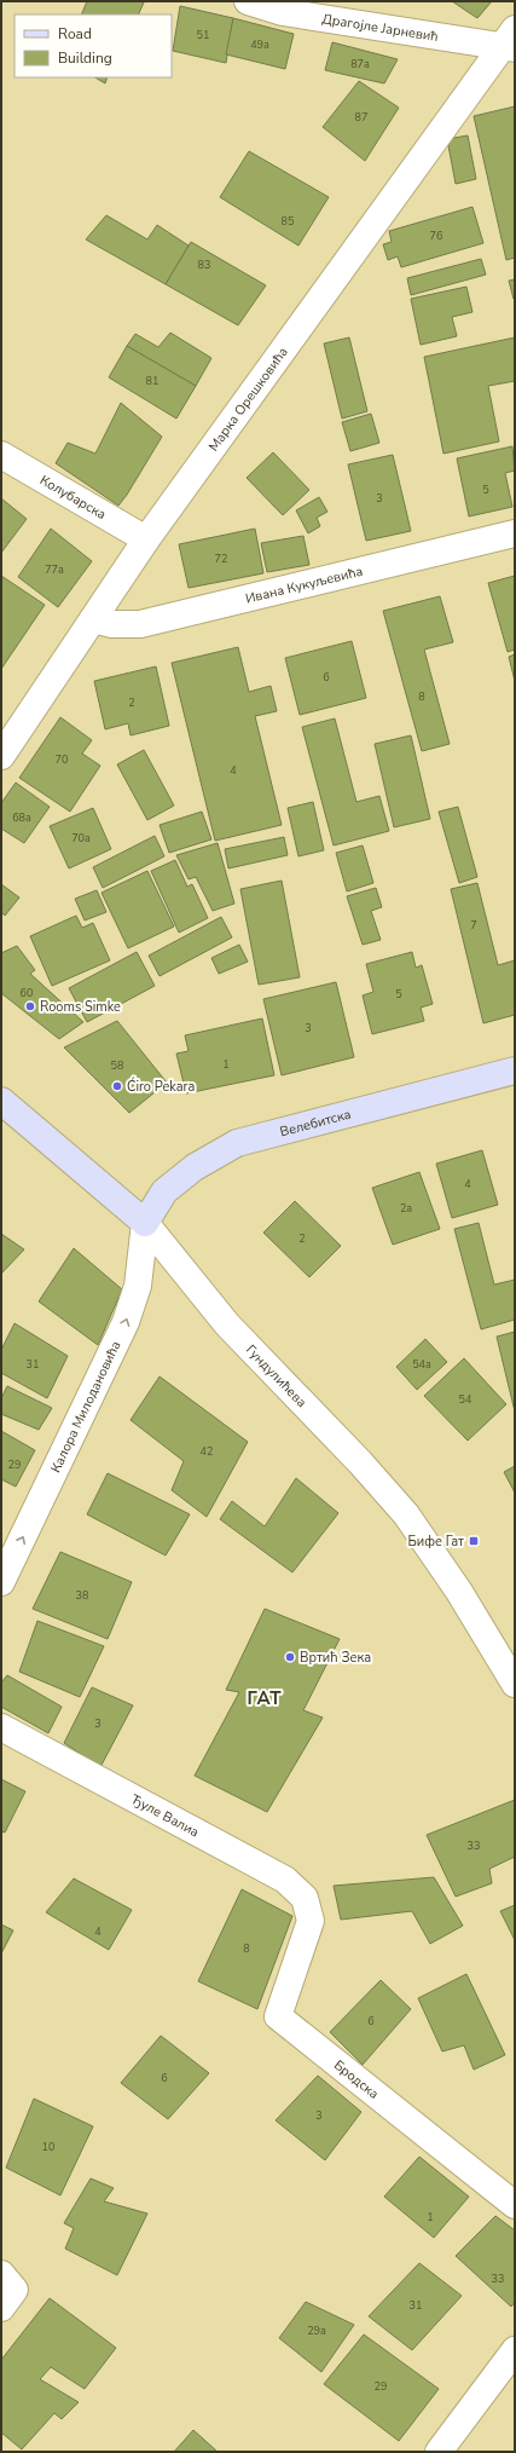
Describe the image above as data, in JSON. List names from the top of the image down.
{
  "streets": {
    "street": [
      "Драгојле Јарневић",
      "Марка Орешковића",
      "Колубарска",
      "Ивана Кукуљевића",
      "Велебитска",
      "Гундулићева",
      "Калора Милодановића",
      "Ђуле Валиа",
      "Бродска"
    ]
  },
  "crossings": [
    ["Драгојле Јарневић", "Марка Орешковића"],
    ["Марка Орешковића", "Колубарска"],
    ["Марка Орешковића", "Ивана Кукуљевића"],
    ["Велебитска", "Гундулићева"],
    ["Велебитска", "Калора Милодановића"],
    ["Гундулићева", "Калора Милодановића"],
    ["Ђуле Валиа", "Бродска"]
  ],
  "one_way": ["Калора Милодановића"],
  "districts": ["ГАТ"],
  "places": {
    "other": ["Rooms Simke", "Ćiro Pekara", "Вртић Зека"],
    "transit": ["Бифе Гат"]
  },
  "house_numbers": [
    "51",
    "49a",
    "87a",
    "87",
    "85",
    "76",
    "83",
    "81",
    "5",
    "3",
    "72",
    "77a",
    "6",
    "8",
    "2",
    "70",
    "4",
    "68a",
    "70a",
    "7",
    "60",
    "5",
    "3",
    "1",
    "58",
    "4",
    "2a",
    "2",
    "31",
    "54a",
    "54",
    "42",
    "29",
    "38",
    "3",
    "33",
    "4",
    "8",
    "6",
    "6",
    "3",
    "10",
    "1",
    "33",
    "31",
    "29a",
    "29"
  ],
  "legend": ["Road", "Building"]
}
